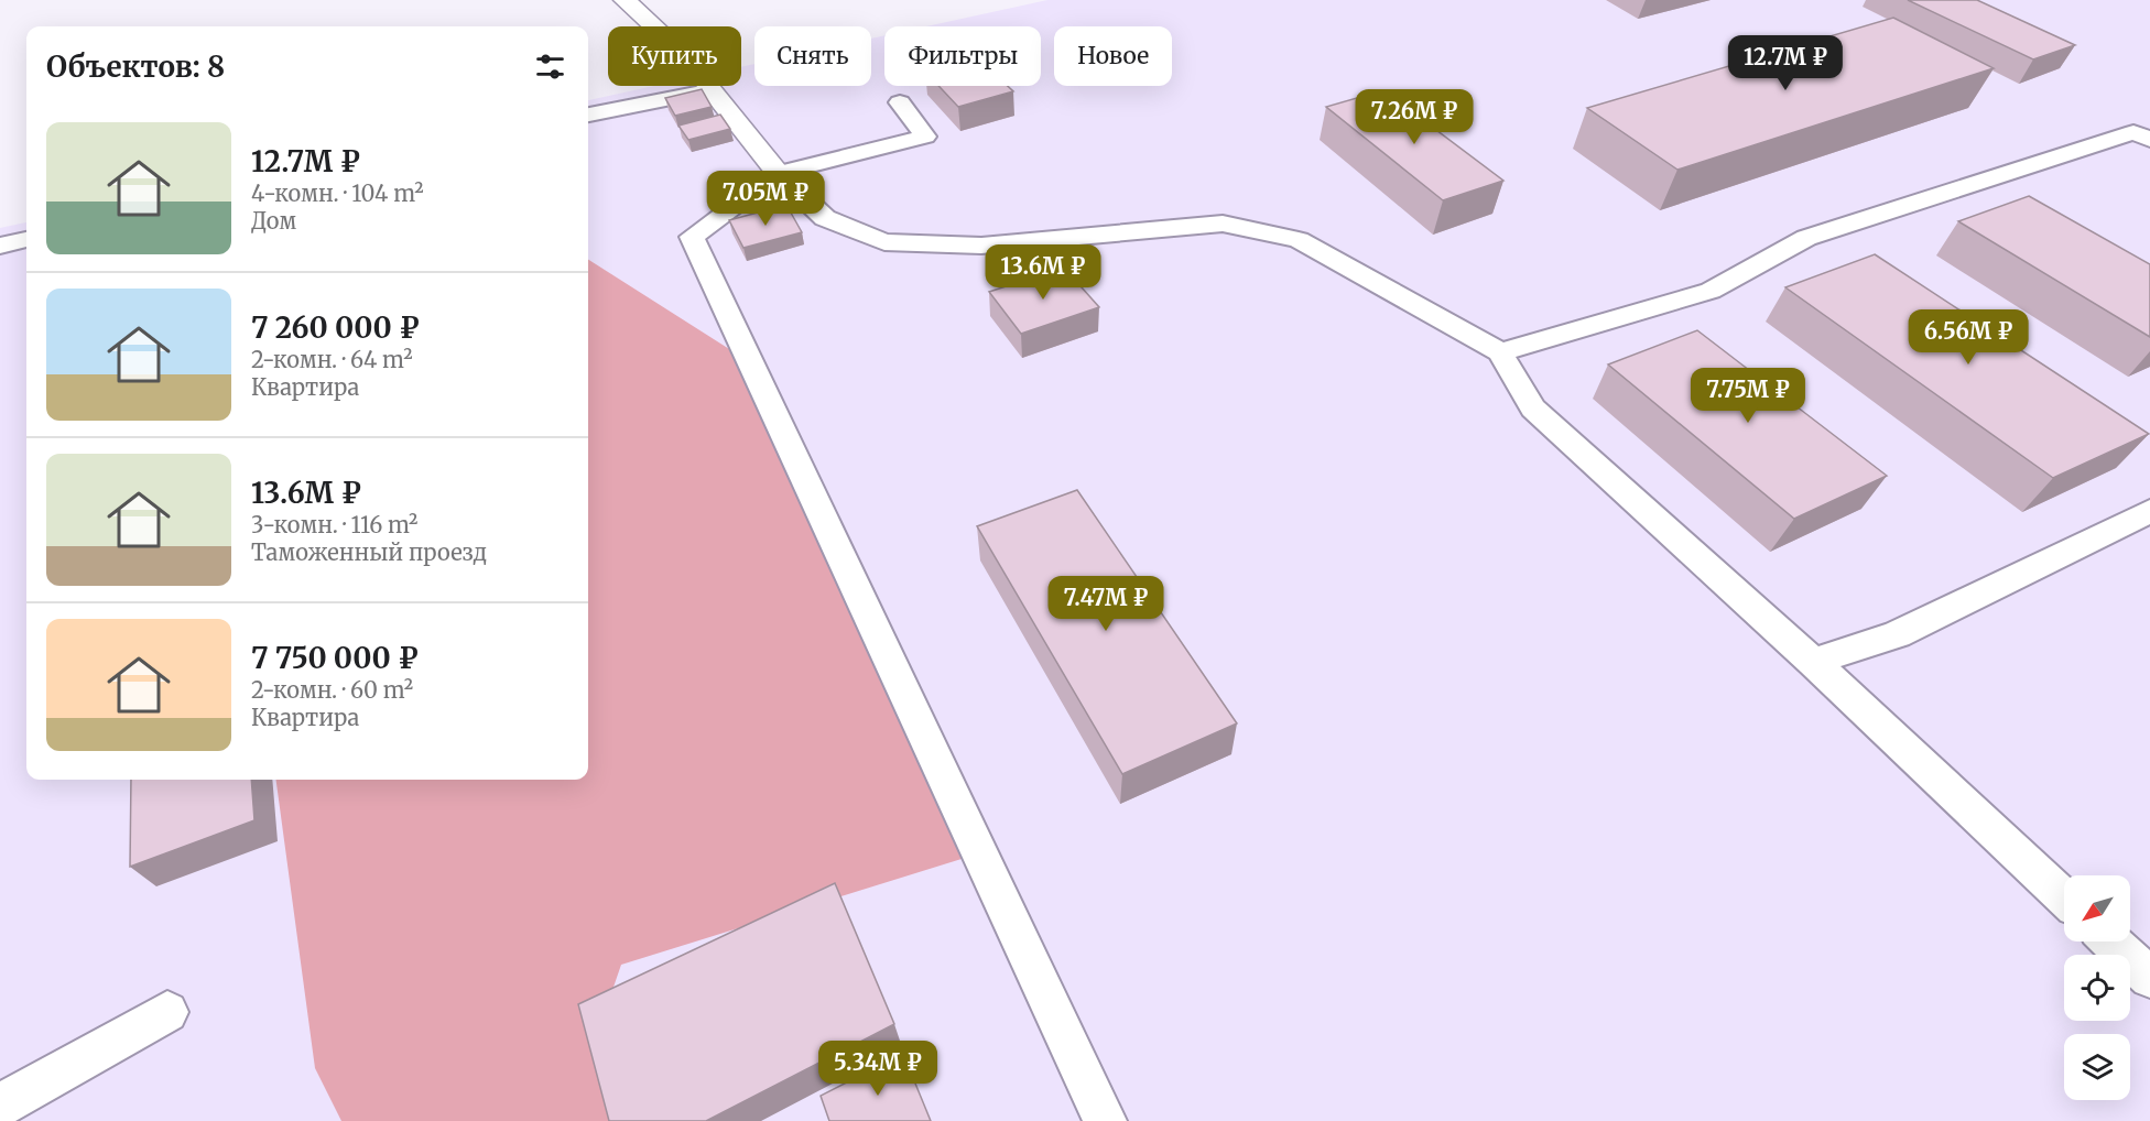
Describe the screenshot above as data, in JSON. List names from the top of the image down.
{
  "north": "bottom left",
  "page": {
    "chip": [
      "Купить",
      "Снять",
      "Фильтры",
      "Новое"
    ],
    "heading": "Объектов: 8",
    "price": [
      "12.7M ₽",
      "7.26M ₽",
      "7.05M ₽",
      "13.6M ₽",
      "6.56M ₽",
      "7.75M ₽",
      "7.47M ₽",
      "5.34M ₽"
    ],
    "list": [
      {
        "name": "12.7M ₽",
        "note": "4-комн. · 104 m² · Дом"
      },
      {
        "name": "7 260 000 ₽",
        "note": "2-комн. · 64 m² · Квартира"
      },
      {
        "name": "13.6M ₽",
        "note": "3-комн. · 116 m² · Таможенный проезд"
      },
      {
        "name": "7 750 000 ₽",
        "note": "2-комн. · 60 m² · Квартира"
      }
    ]
  }
}
